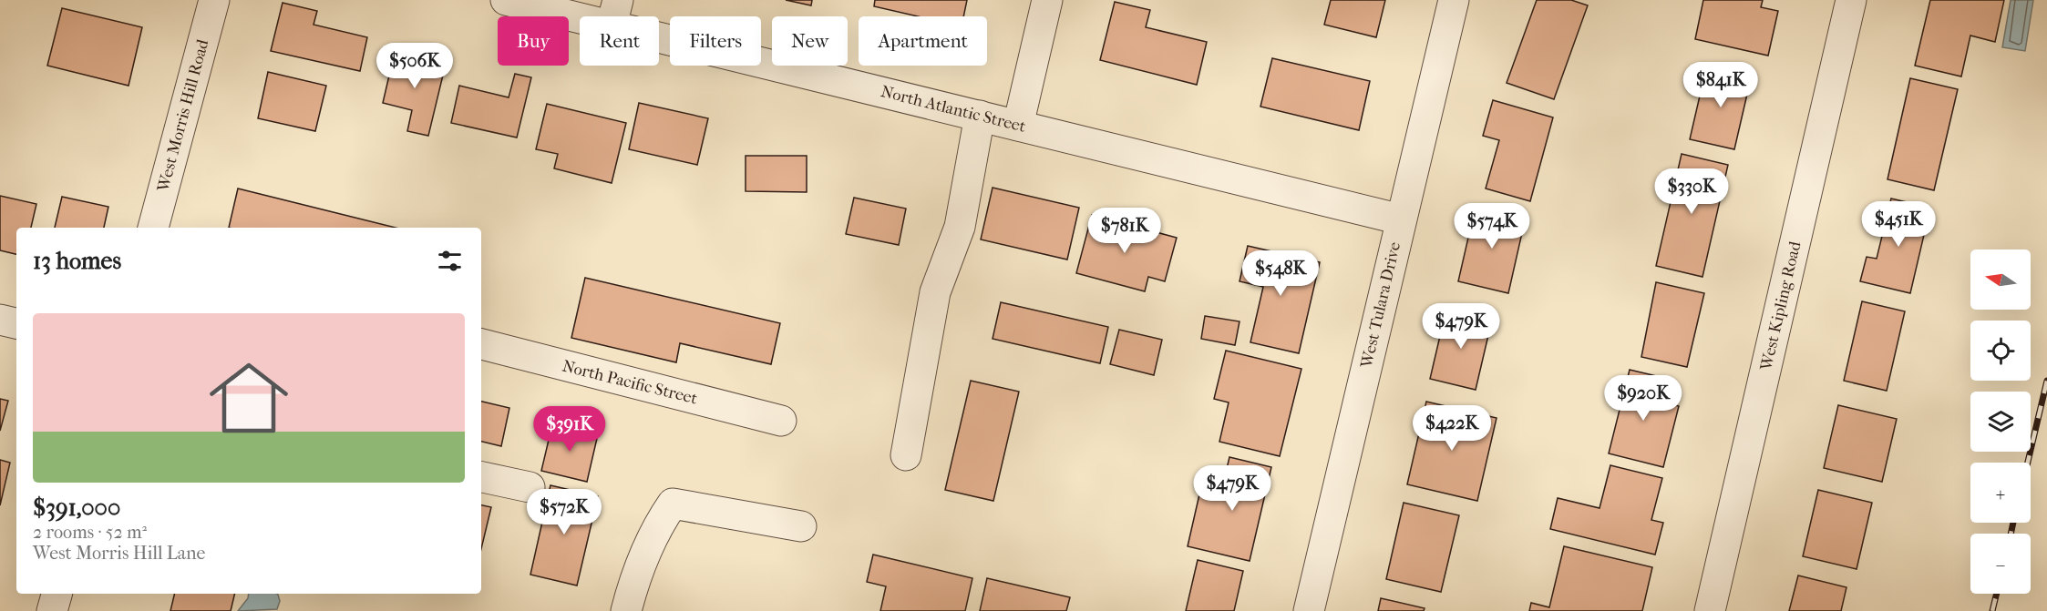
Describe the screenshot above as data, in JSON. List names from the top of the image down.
{
  "streets": {
    "street": [
      "North Atlantic Street",
      "West Morris Hill Road",
      "West Tulara Drive",
      "West Kipling Road",
      "North Pacific Street"
    ]
  },
  "crossings": [
    ["North Atlantic Street", "West Tulara Drive"]
  ],
  "north": "left",
  "page": {
    "chip": [
      "Buy",
      "Rent",
      "Filters",
      "New",
      "Apartment"
    ],
    "price": [
      "$506K",
      "$841K",
      "$330K",
      "$451K",
      "$574K",
      "$781K",
      "$548K",
      "$479K",
      "$920K",
      "$422K",
      "$391K",
      "$479K",
      "$572K"
    ],
    "heading": "13 homes",
    "map_buttons": ["+", "−"],
    "list": [
      {
        "name": "$391,000",
        "note": "2 rooms · 52 m² · West Morris Hill Lane"
      }
    ]
  }
}
